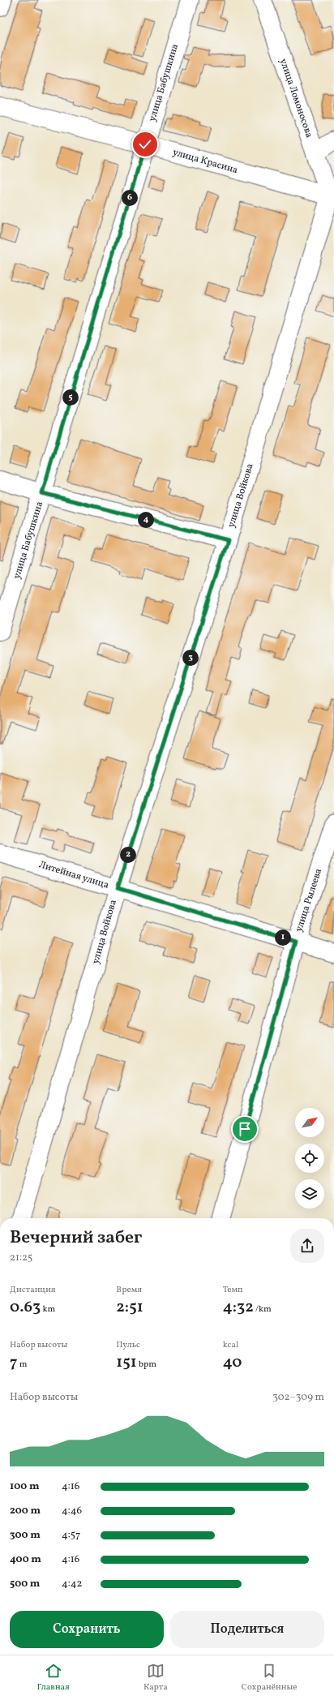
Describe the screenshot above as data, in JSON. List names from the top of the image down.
{
  "streets": {
    "street": [
      "улица Бабушкина",
      "улица Ломоносова",
      "улица Красина",
      "улица Войкова",
      "Литейная улица",
      "улица Рылеева"
    ]
  },
  "crossings": [
    ["улица Бабушкина", "улица Красина"],
    ["улица Ломоносова", "улица Красина"],
    ["улица Ломоносова", "улица Войкова"],
    ["улица Красина", "улица Войкова"],
    ["улица Войкова", "Литейная улица"],
    ["Литейная улица", "улица Рылеева"]
  ],
  "north": "top right",
  "page": {
    "pins": [
      "6",
      "5",
      "4",
      "3",
      "2",
      "1"
    ],
    "heading": ["Вечерний забег", "21:25"],
    "stats": [
      ["Дистанция", "0.63 km"],
      ["Время", "2:51"],
      ["Темп", "4:32 /km"],
      ["Набор высоты", "7 m"],
      ["Пульс", "151 bpm"],
      ["kcal", "40"]
    ],
    "chart": ["Набор высоты", "302–309 m"],
    "list": [
      {
        "name": "100 m",
        "note": "4:16"
      },
      {
        "name": "200 m",
        "note": "4:46"
      },
      {
        "name": "300 m",
        "note": "4:57"
      },
      {
        "name": "400 m",
        "note": "4:16"
      },
      {
        "name": "500 m",
        "note": "4:42"
      }
    ],
    "buttons": ["Сохранить", "Поделиться"],
    "tabs": ["Главная", "Карта", "Сохранённые"]
  }
}
